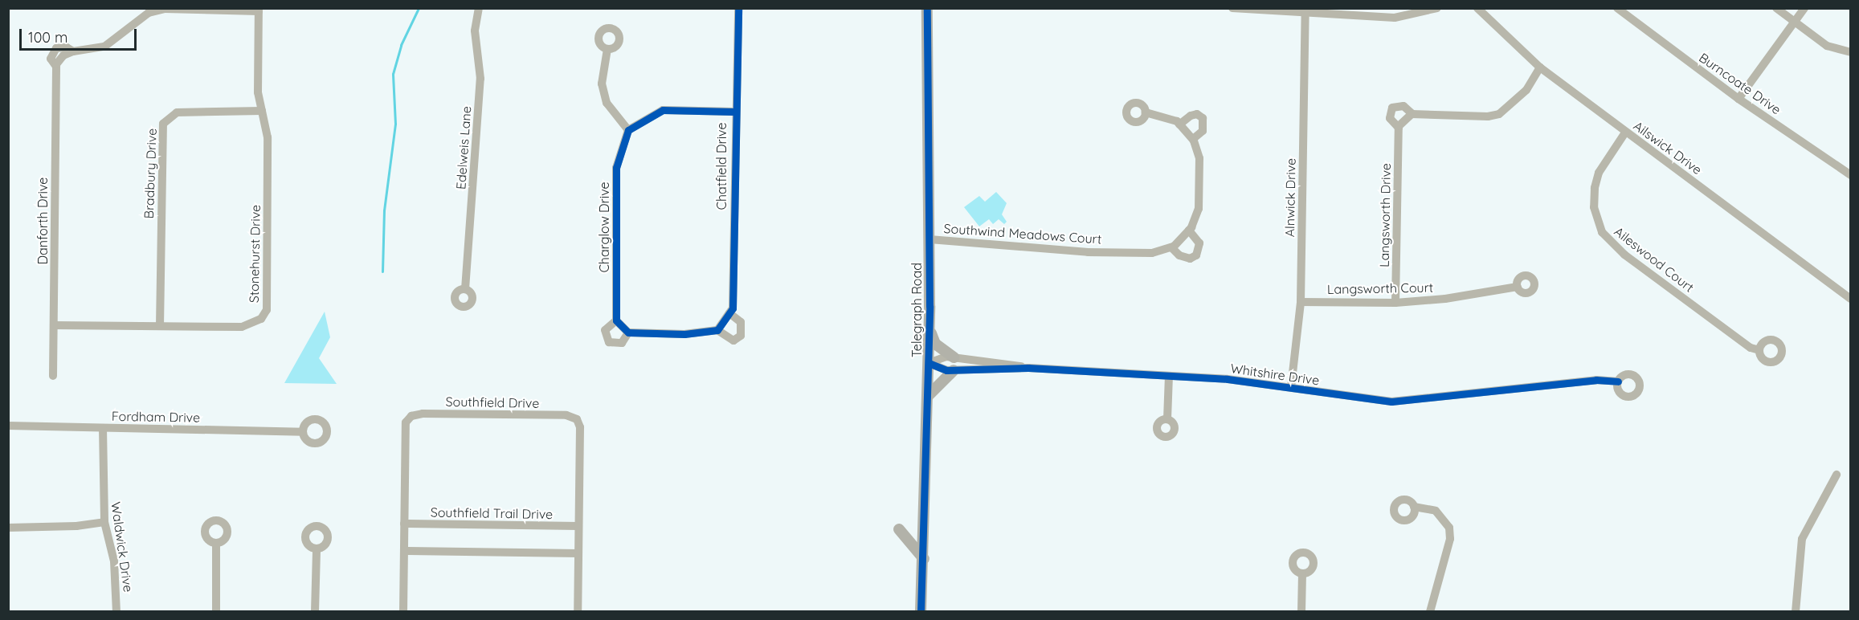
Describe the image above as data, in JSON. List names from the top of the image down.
{
  "streets": {
    "main road": ["Telegraph Road"],
    "street": [
      "Burncoate Drive",
      "Edelweis Lane",
      "Ailswick Drive",
      "Chatfield Drive",
      "Bradbury Drive",
      "Alnwick Drive",
      "Langsworth Drive",
      "Danforth Drive",
      "Charglow Drive",
      "Southwind Meadows Court",
      "Stonehurst Drive",
      "Aileswood Court",
      "Langsworth Court",
      "Whitshire Drive",
      "Southfield Drive",
      "Fordham Drive",
      "Southfield Trail Drive",
      "Waldwick Drive"
    ]
  },
  "crossings": [
    ["Ailswick Drive", "Langsworth Drive"],
    ["Ailswick Drive", "Aileswood Court"],
    ["Chatfield Drive", "Charglow Drive"],
    ["Bradbury Drive", "Stonehurst Drive"],
    ["Alnwick Drive", "Langsworth Court"],
    ["Alnwick Drive", "Whitshire Drive"],
    ["Langsworth Drive", "Langsworth Court"],
    ["Danforth Drive", "Stonehurst Drive"],
    ["Southwind Meadows Court", "Telegraph Road"],
    ["Telegraph Road", "Whitshire Drive"],
    ["Southfield Drive", "Southfield Trail Drive"],
    ["Fordham Drive", "Waldwick Drive"]
  ],
  "scale_bar": "100 m"
}
